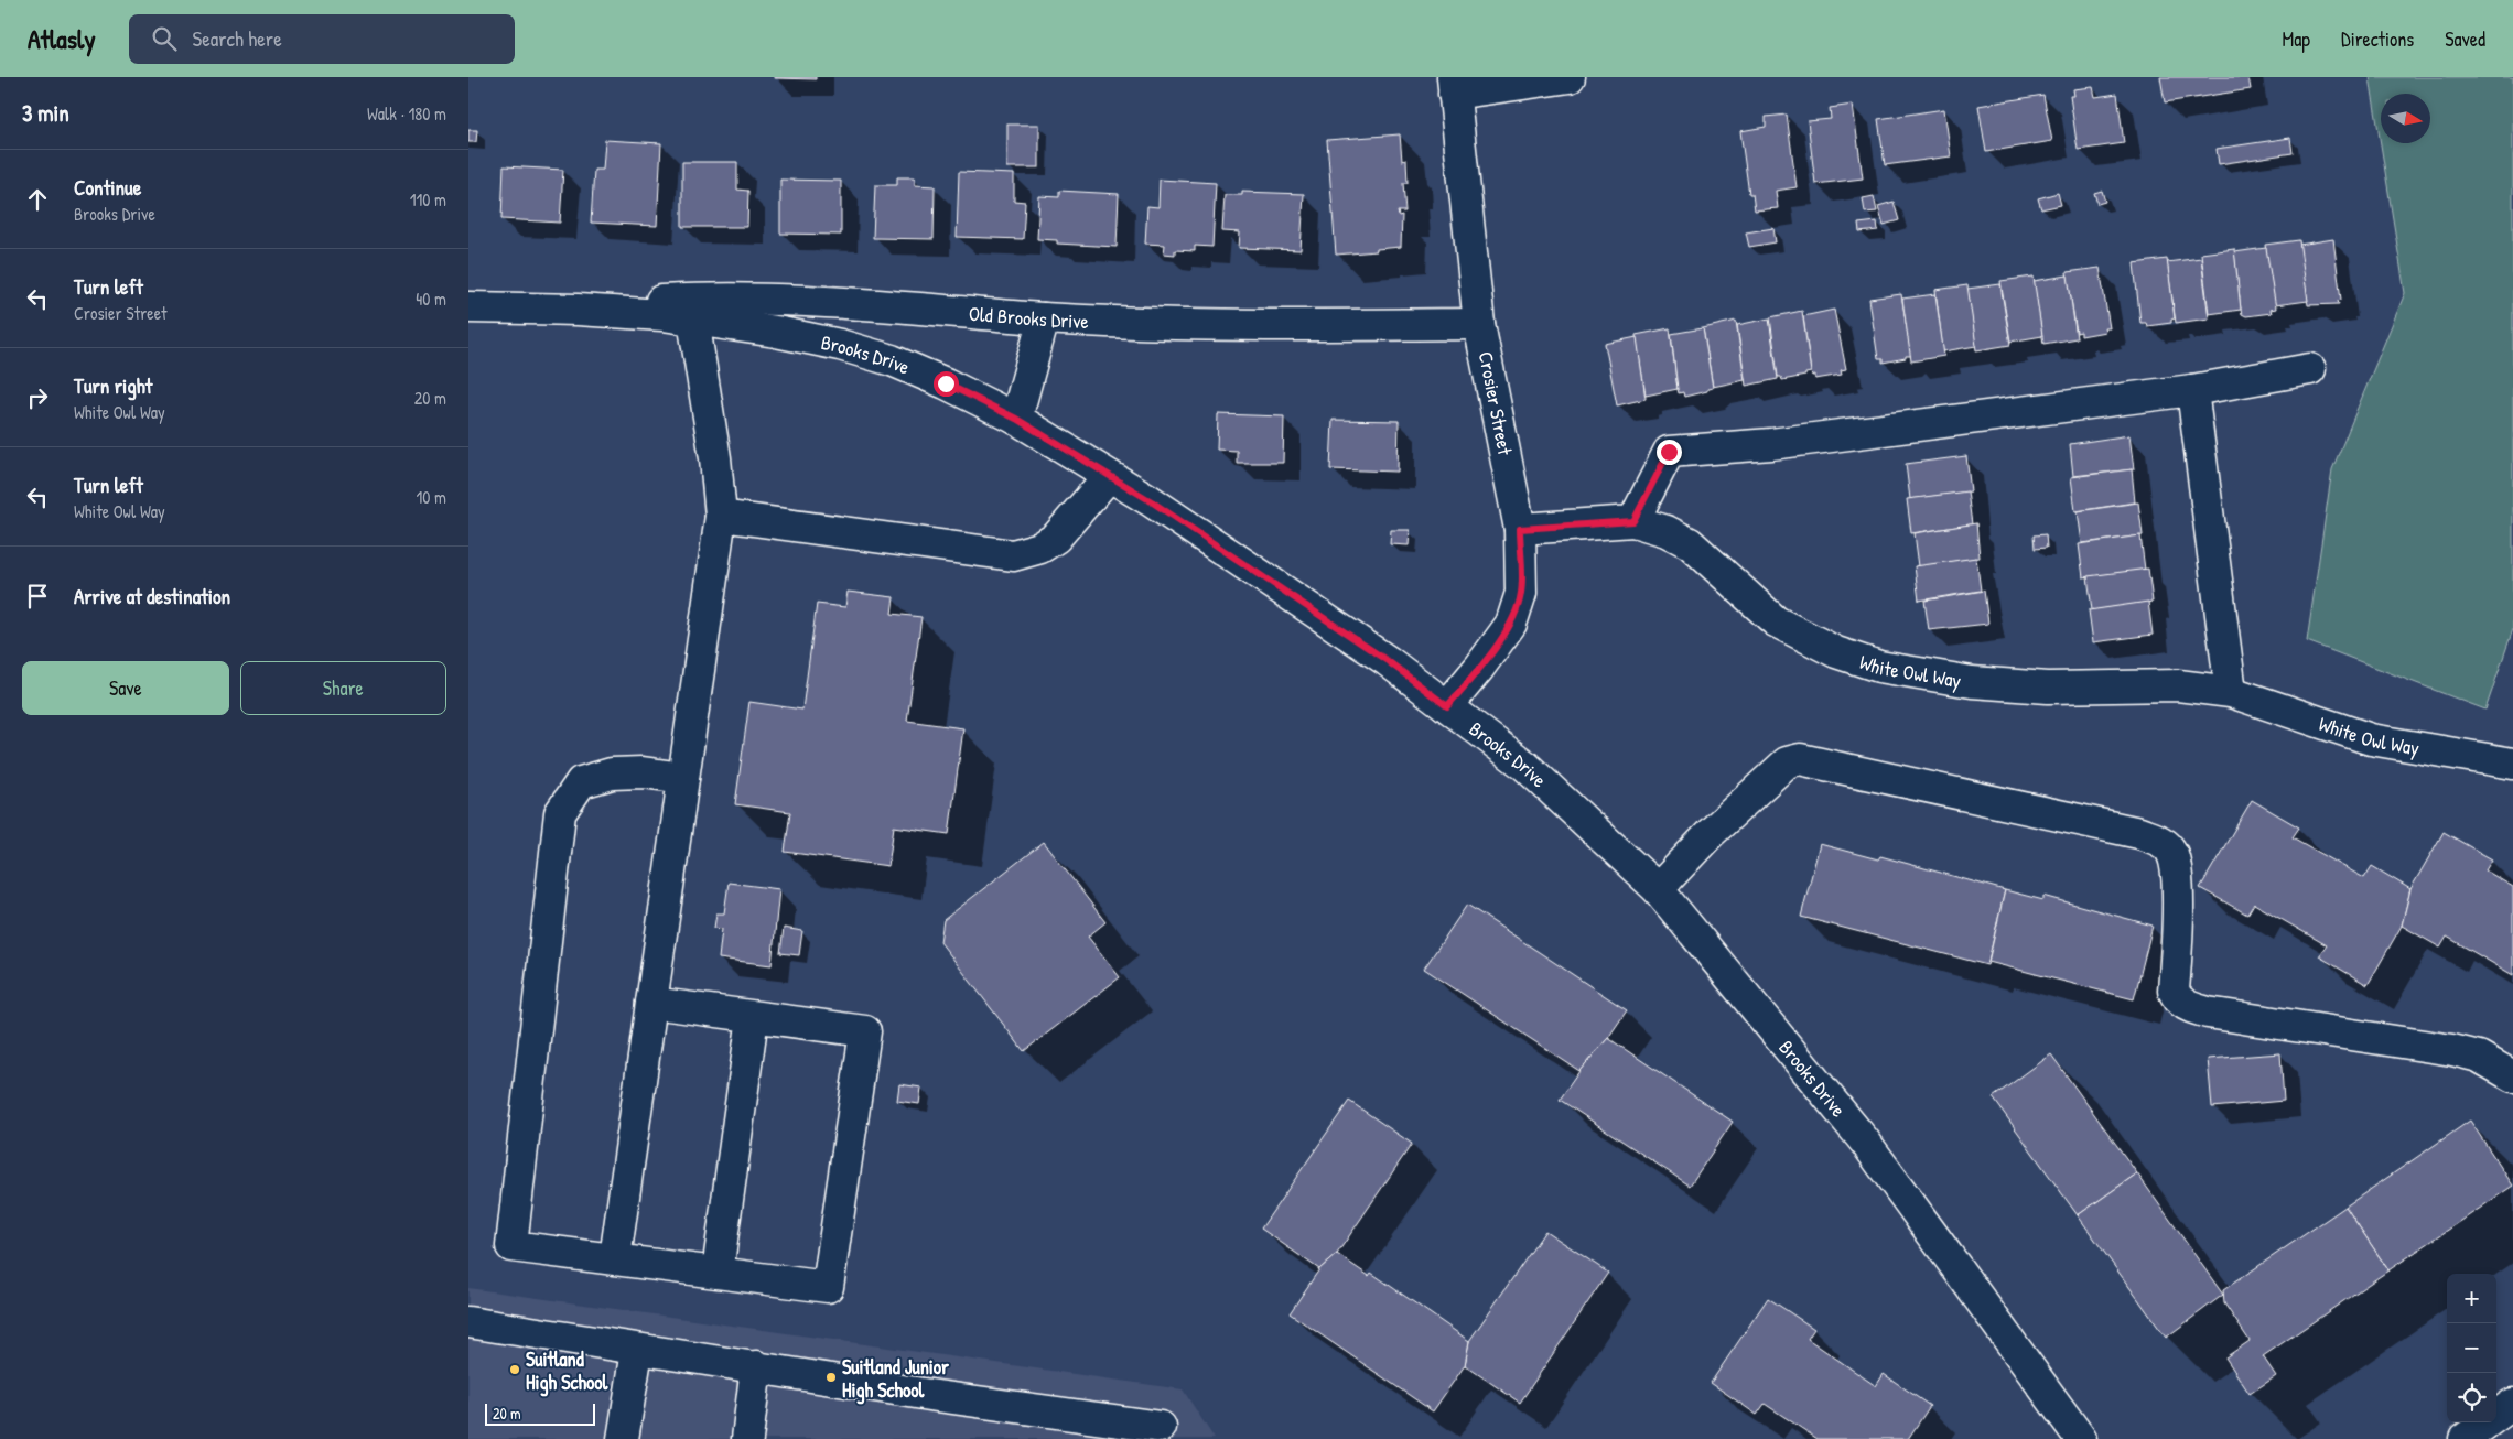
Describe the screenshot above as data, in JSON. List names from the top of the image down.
{
  "streets": {
    "main road": [
      "Old Brooks Drive",
      "Brooks Drive",
      "Crosier Street",
      "White Owl Way"
    ]
  },
  "crossings": [
    ["Old Brooks Drive", "Brooks Drive"],
    ["Old Brooks Drive", "Crosier Street"],
    ["Brooks Drive", "Crosier Street"],
    ["Crosier Street", "White Owl Way"]
  ],
  "places": ["Suitland High School", "Suitland Junior High School"],
  "scale_bar": "20 m",
  "north": "right",
  "page": {
    "header": "Atlasly",
    "search": "Search here",
    "nav": ["Map", "Directions", "Saved"],
    "heading": ["3 min", "Walk · 180 m"],
    "list": [
      ["Continue", "Brooks Drive", "110 m"],
      ["Turn left", "Crosier Street", "40 m"],
      ["Turn right", "White Owl Way", "20 m"],
      ["Turn left", "White Owl Way", "10 m"],
      "Arrive at destination"
    ],
    "buttons": ["Save", "Share"],
    "map_buttons": ["+", "−"],
    "scale": "20 m"
  }
}
